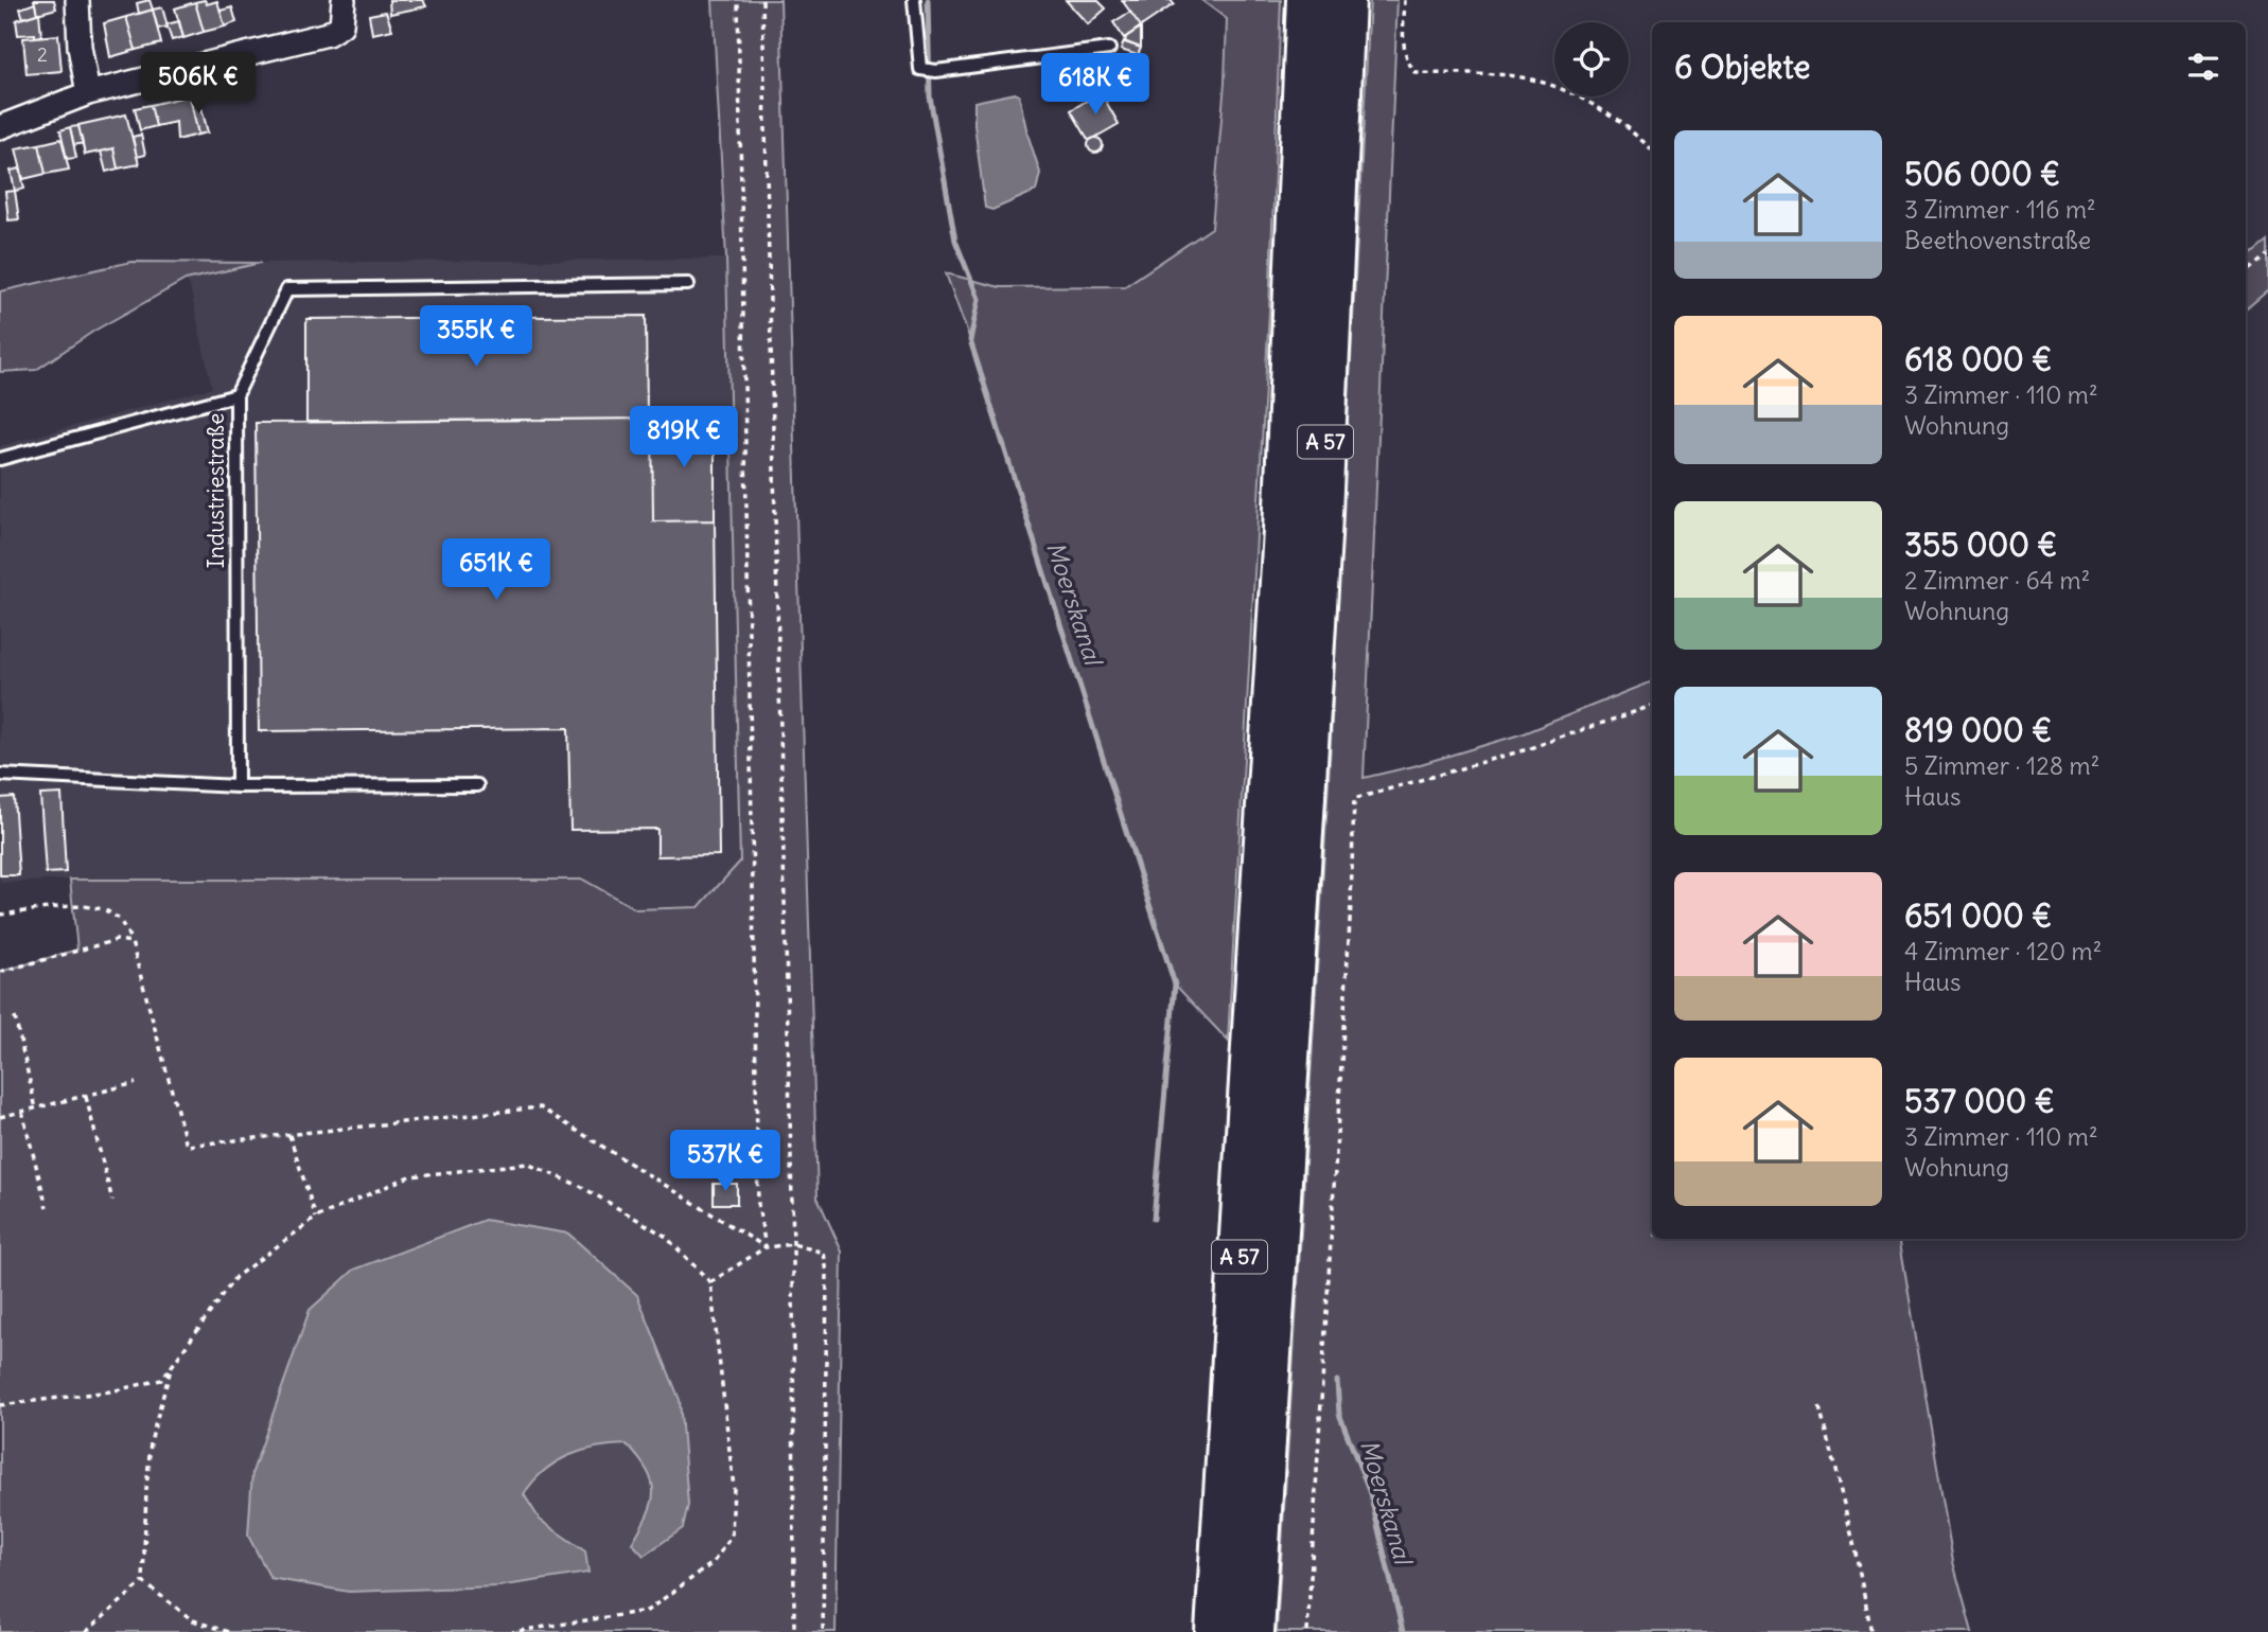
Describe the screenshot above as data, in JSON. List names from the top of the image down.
{
  "streets": {
    "highway": ["A 57"],
    "lane": ["Industriestraße"]
  },
  "water": ["Moerskanal"],
  "house_numbers": ["2"],
  "page": {
    "heading": "6 Objekte",
    "price": [
      "506K €",
      "618K €",
      "355K €",
      "819K €",
      "651K €",
      "537K €"
    ],
    "list": [
      {
        "name": "506 000 €",
        "note": "3 Zimmer · 116 m² · Beethovenstraße"
      },
      {
        "name": "618 000 €",
        "note": "3 Zimmer · 110 m² · Wohnung"
      },
      {
        "name": "355 000 €",
        "note": "2 Zimmer · 64 m² · Wohnung"
      },
      {
        "name": "819 000 €",
        "note": "5 Zimmer · 128 m² · Haus"
      },
      {
        "name": "651 000 €",
        "note": "4 Zimmer · 120 m² · Haus"
      },
      {
        "name": "537 000 €",
        "note": "3 Zimmer · 110 m² · Wohnung"
      }
    ]
  }
}
